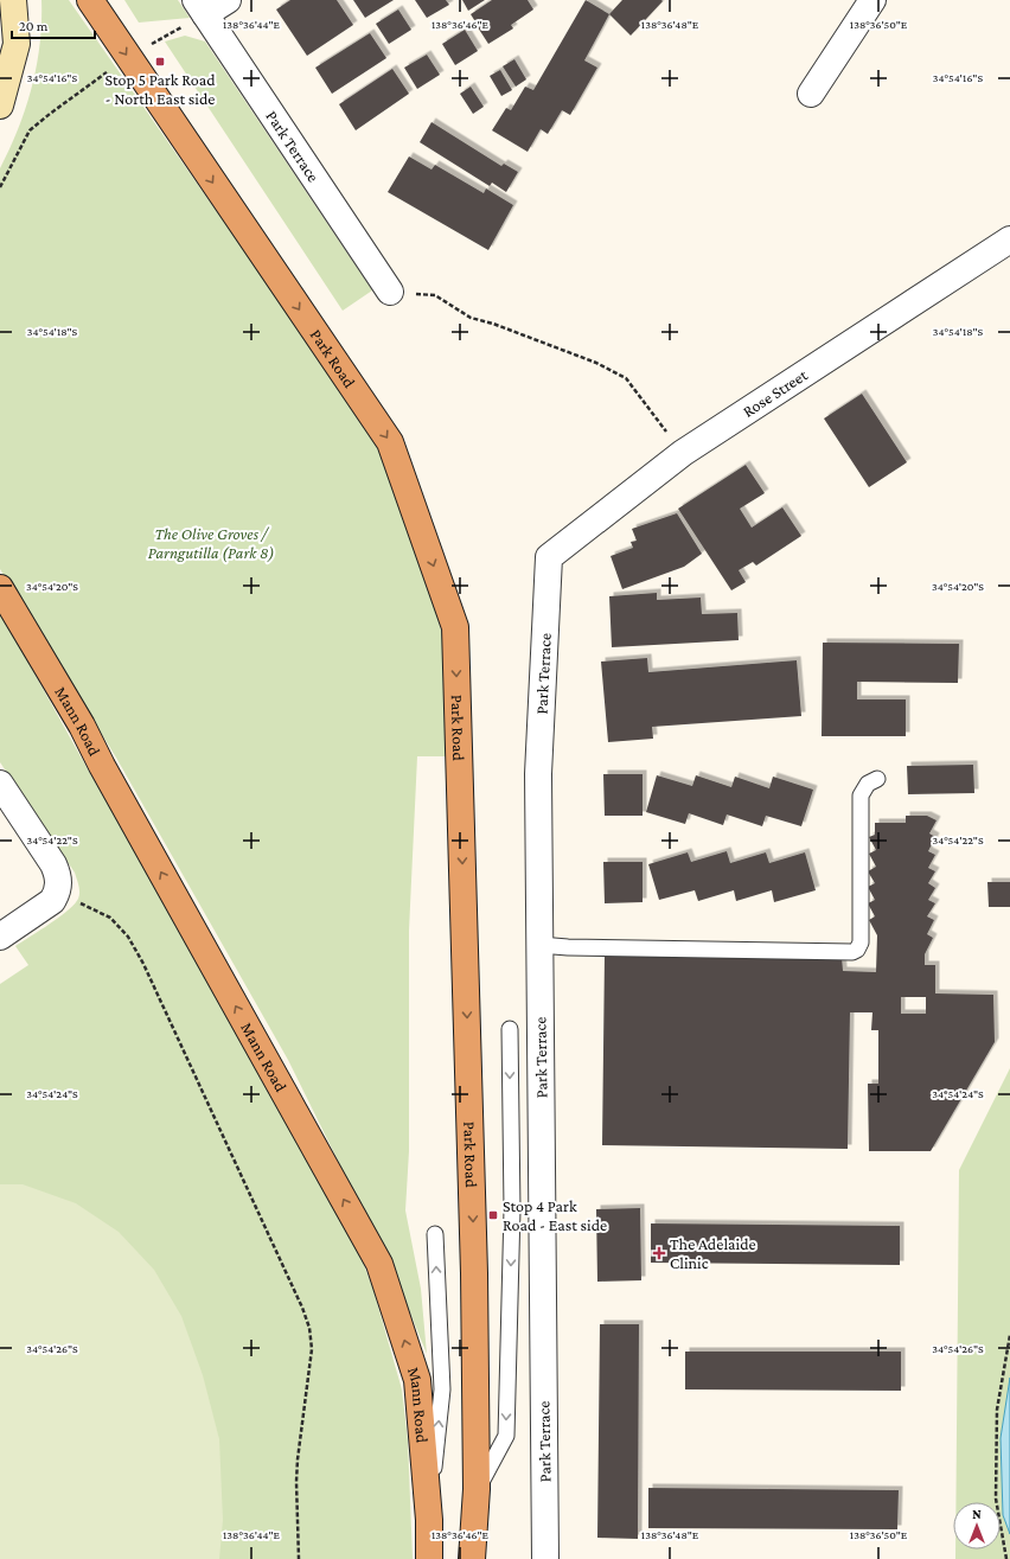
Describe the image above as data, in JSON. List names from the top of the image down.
{
  "streets": {
    "highway": ["Park Road", "Mann Road"],
    "street": ["Park Terrace", "Rose Street"]
  },
  "crossings": [
    ["Park Terrace", "Rose Street"]
  ],
  "one_way": ["Park Road", "Mann Road"],
  "parks": ["The Olive Groves / Parngutilla (Park 8)"],
  "places": {
    "transit": ["Stop 5 Park Road - North East side", "Stop 4 Park Road - East side"],
    "health": ["The Adelaide Clinic"]
  },
  "scale_bar": "20 m",
  "north": "top",
  "coordinates": [
    "138°36'44\"E",
    "138°36'46\"E",
    "138°36'48\"E",
    "138°36'50\"E",
    "34°54'16\"S",
    "34°54'18\"S",
    "34°54'20\"S",
    "34°54'22\"S",
    "34°54'24\"S",
    "34°54'26\"S"
  ]
}
